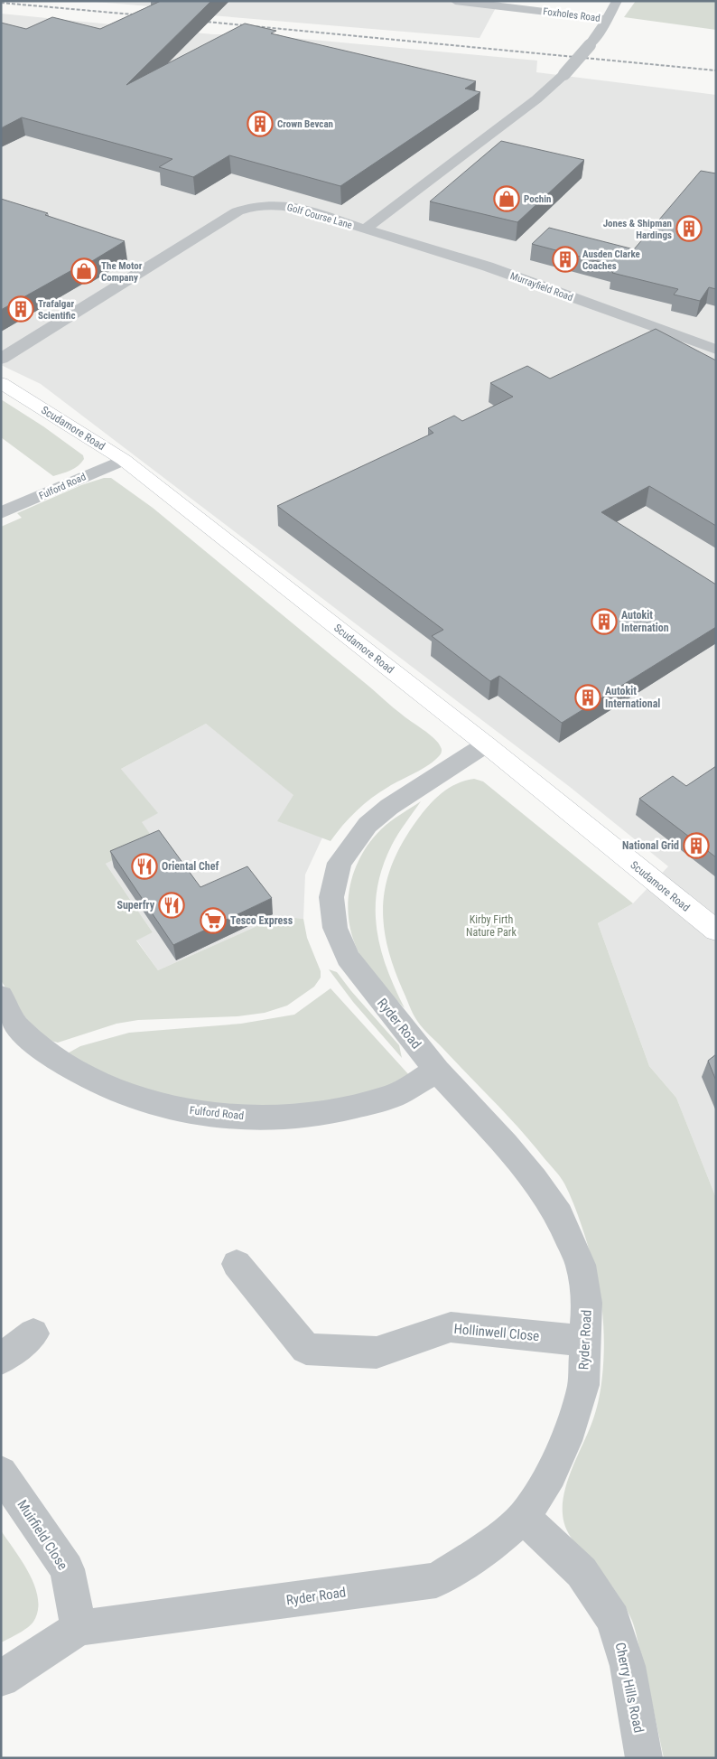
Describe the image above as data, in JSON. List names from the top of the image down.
{
  "streets": {
    "street": [
      "Foxholes Road",
      "Golf Course Lane",
      "Murrayfield Road",
      "Scudamore Road",
      "Fulford Road",
      "Ryder Road",
      "Hollinwell Close",
      "Muirfield Close",
      "Cherry Hills Road"
    ]
  },
  "crossings": [
    ["Foxholes Road", "Golf Course Lane"],
    ["Golf Course Lane", "Murrayfield Road"],
    ["Scudamore Road", "Fulford Road"],
    ["Scudamore Road", "Ryder Road"],
    ["Fulford Road", "Ryder Road"],
    ["Ryder Road", "Hollinwell Close"],
    ["Ryder Road", "Muirfield Close"],
    ["Ryder Road", "Cherry Hills Road"]
  ],
  "parks": ["Kirby Firth Nature Park"],
  "places": {
    "building": [
      "Crown Bevcan",
      "Jones & Shipman Hardings",
      "Ausden Clarke Coaches",
      "Trafalgar Scientific",
      "Autokit Internation",
      "Autokit International",
      "National Grid"
    ],
    "shop": ["Pochin", "The Motor Company"],
    "restaurant": ["Oriental Chef", "Superfry"],
    "supermarket": ["Tesco Express"]
  }
}
